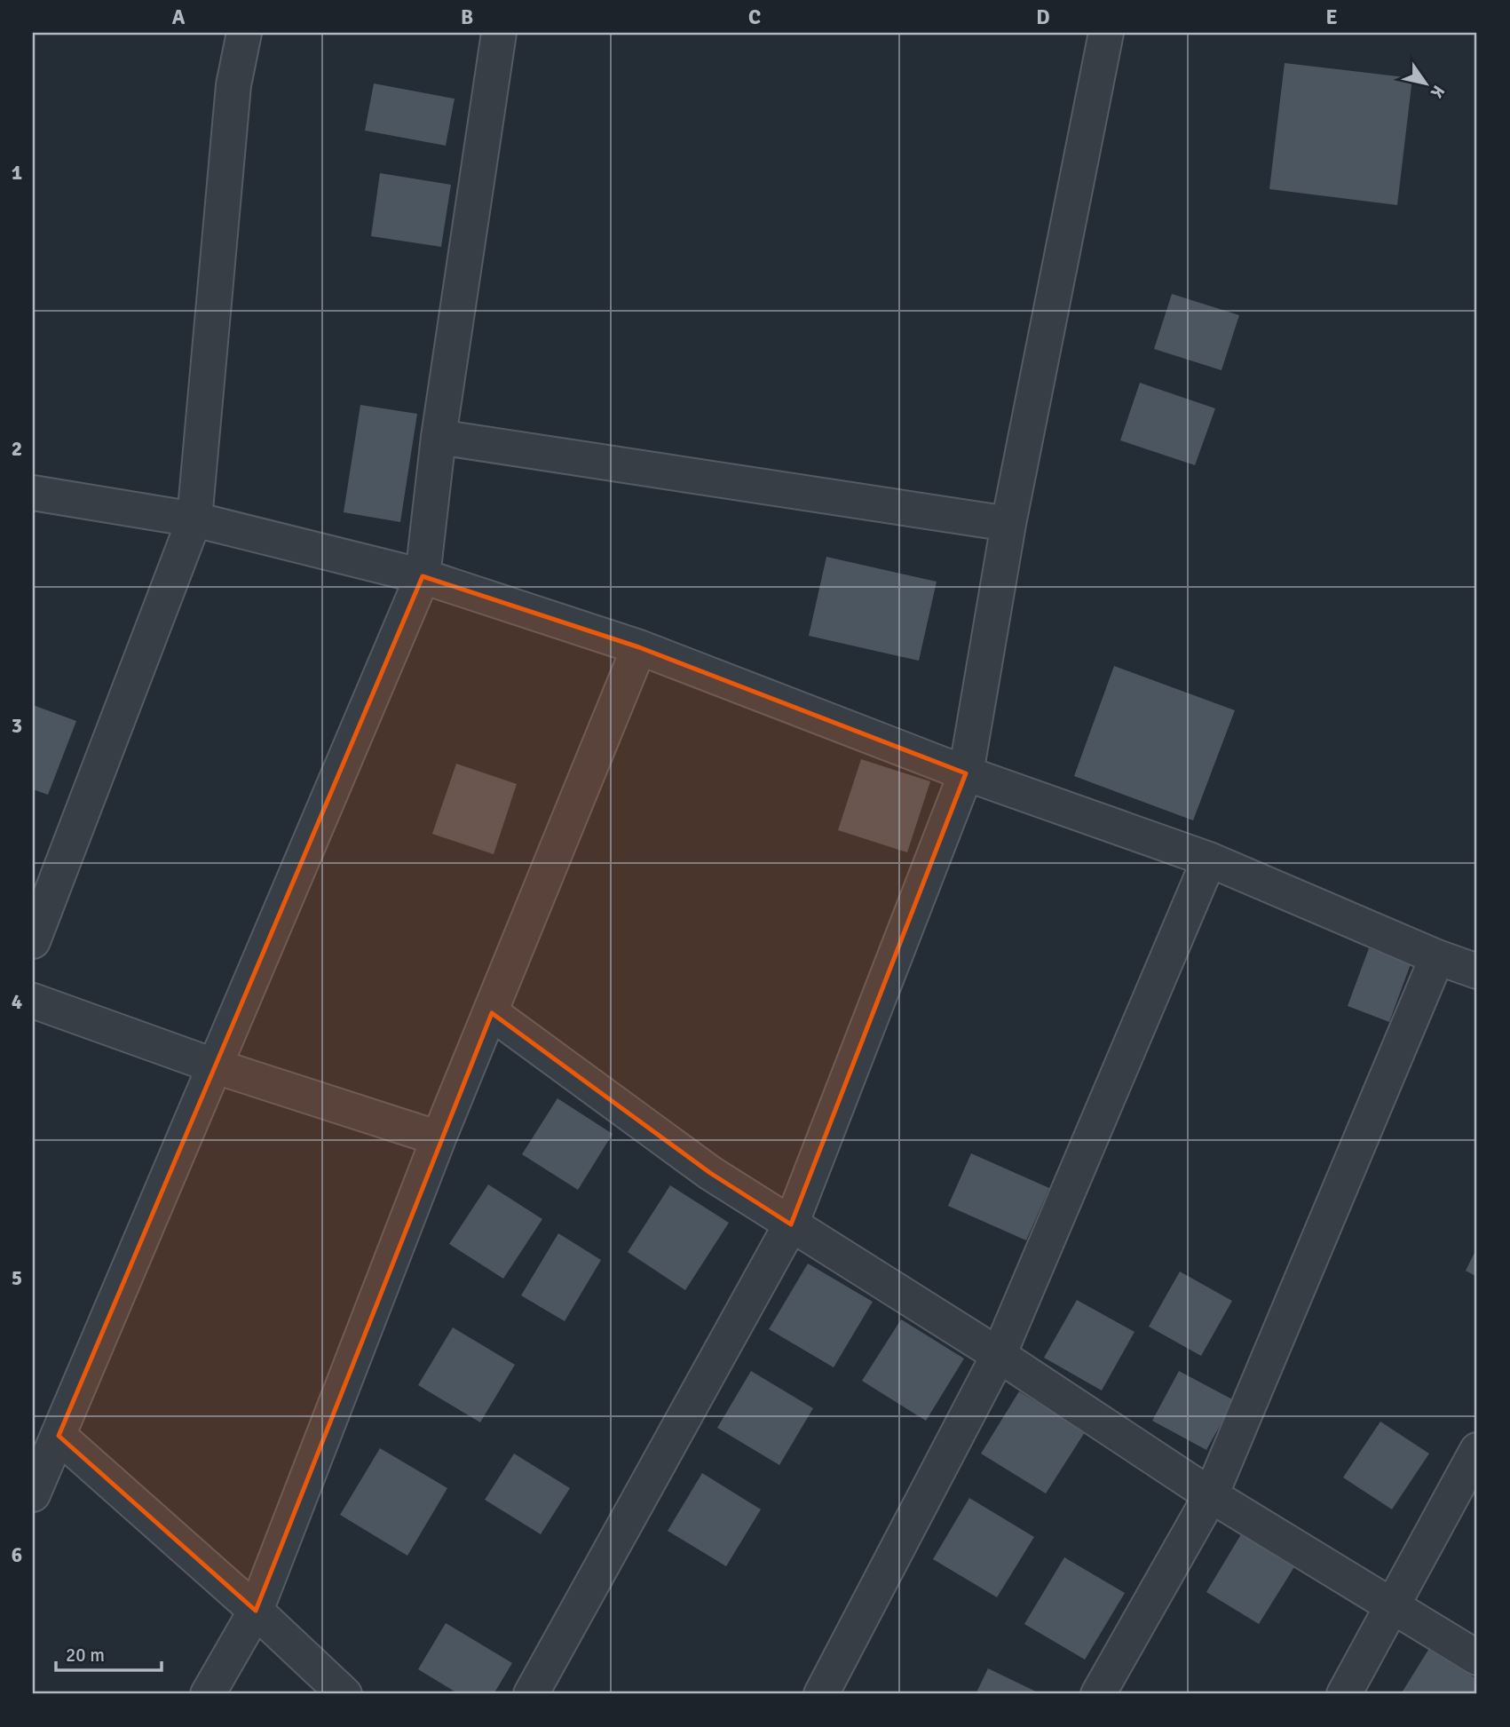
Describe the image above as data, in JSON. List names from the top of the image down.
{
  "scale_bar": "20 m",
  "north": "bottom right",
  "grid": {
    "columns": [
      "A",
      "B",
      "C",
      "D",
      "E"
    ],
    "rows": [
      "1",
      "2",
      "3",
      "4",
      "5",
      "6"
    ]
  }
}
